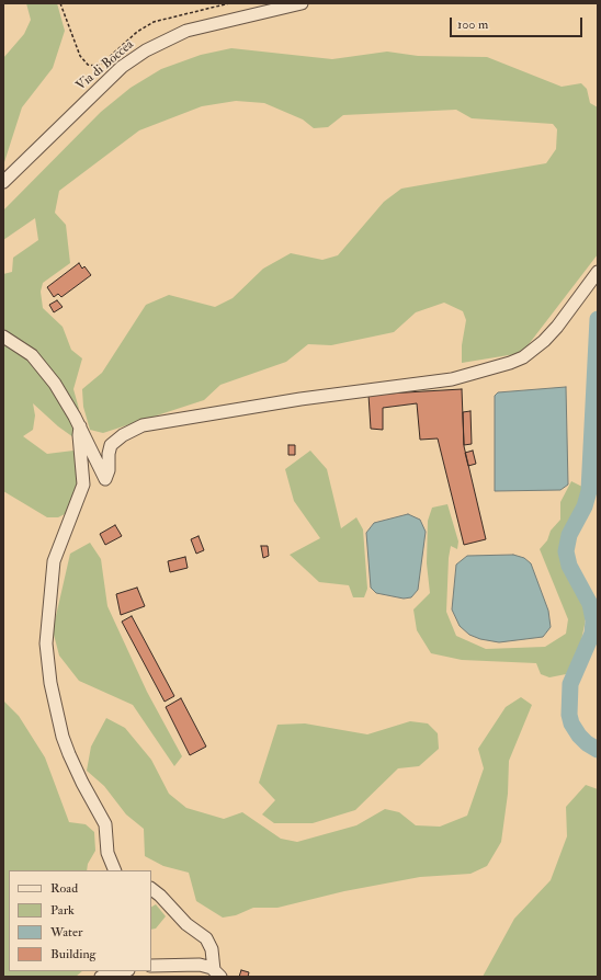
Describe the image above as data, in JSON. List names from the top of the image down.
{
  "streets": {
    "street": ["Via di Boccea"]
  },
  "legend": [
    "Road",
    "Park",
    "Water",
    "Building"
  ],
  "scale_bar": "100 m"
}
